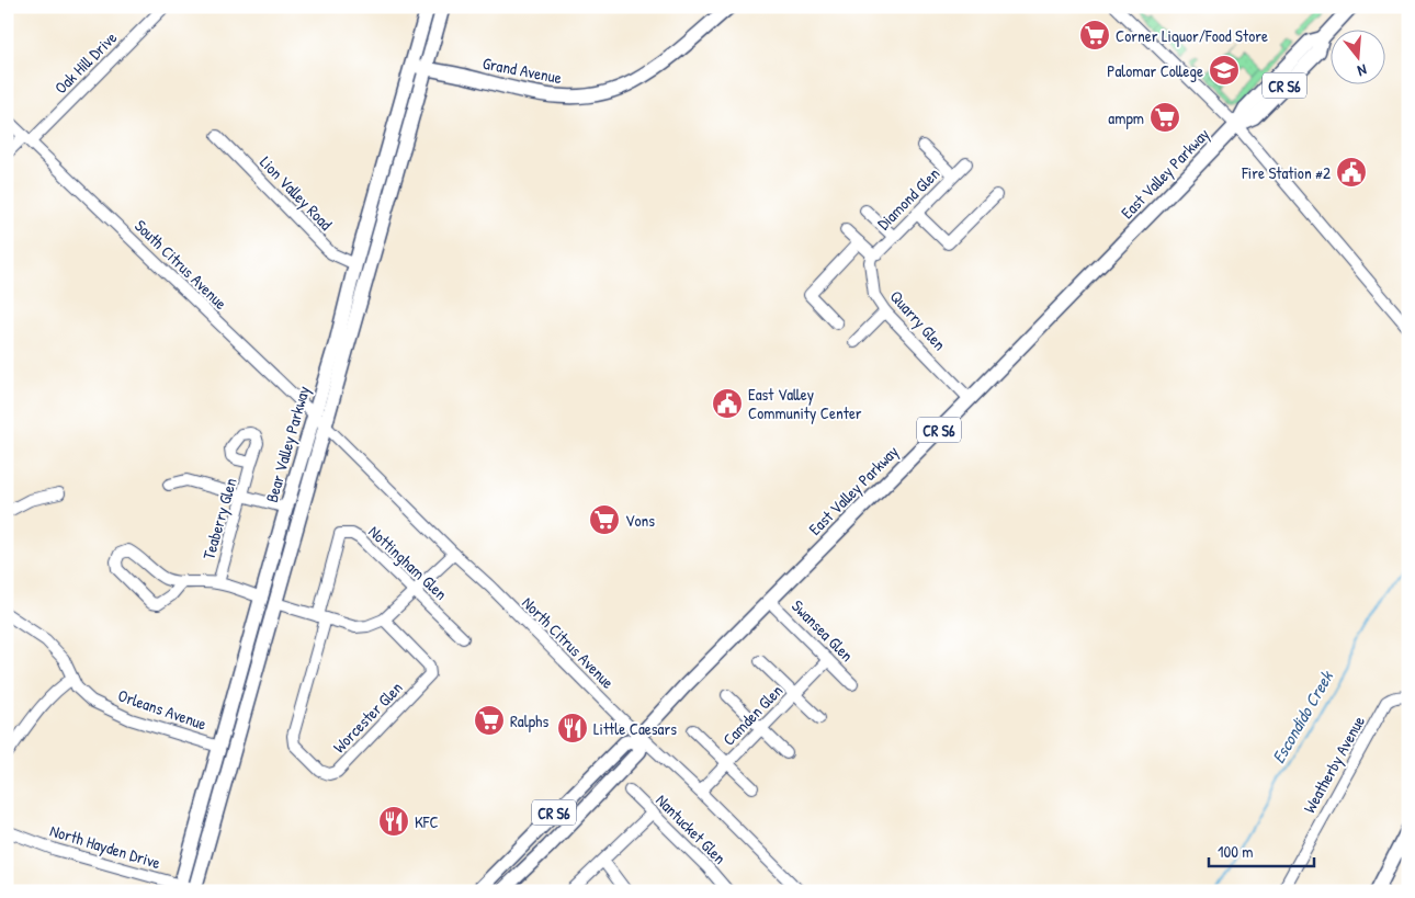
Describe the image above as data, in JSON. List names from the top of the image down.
{
  "streets": {
    "main road": [
      "Grand Avenue",
      "CR S6",
      "East Valley Parkway",
      "Bear Valley Parkway"
    ],
    "street": [
      "Oak Hill Drive",
      "Lion Valley Road",
      "Diamond Glen",
      "South Citrus Avenue",
      "Quarry Glen",
      "Teaberry Glen",
      "Nottingham Glen",
      "Swansea Glen",
      "North Citrus Avenue",
      "Orleans Avenue",
      "Camden Glen",
      "Worcester Glen",
      "Weatherby Avenue",
      "Nantucket Glen",
      "North Hayden Drive"
    ]
  },
  "crossings": [
    ["Oak Hill Drive", "South Citrus Avenue"],
    ["Grand Avenue", "Bear Valley Parkway"],
    ["East Valley Parkway", "Quarry Glen"],
    ["East Valley Parkway", "Swansea Glen"],
    ["East Valley Parkway", "North Citrus Avenue"],
    ["Lion Valley Road", "Bear Valley Parkway"],
    ["Diamond Glen", "Quarry Glen"],
    ["South Citrus Avenue", "Bear Valley Parkway"],
    ["South Citrus Avenue", "North Citrus Avenue"],
    ["Bear Valley Parkway", "North Citrus Avenue"],
    ["Bear Valley Parkway", "Orleans Avenue"],
    ["Bear Valley Parkway", "North Hayden Drive"],
    ["Nottingham Glen", "Worcester Glen"],
    ["Swansea Glen", "Camden Glen"],
    ["North Citrus Avenue", "Camden Glen"]
  ],
  "water": ["Escondido Creek"],
  "places": {
    "supermarket": [
      "Corner Liquor/Food Store",
      "ampm",
      "Vons",
      "Ralphs"
    ],
    "school or university": ["Palomar College"],
    "public building": ["Fire Station #2", "East Valley Community Center"],
    "restaurant": ["Little Caesars", "KFC"]
  },
  "scale_bar": "100 m",
  "north": "bottom"
}
